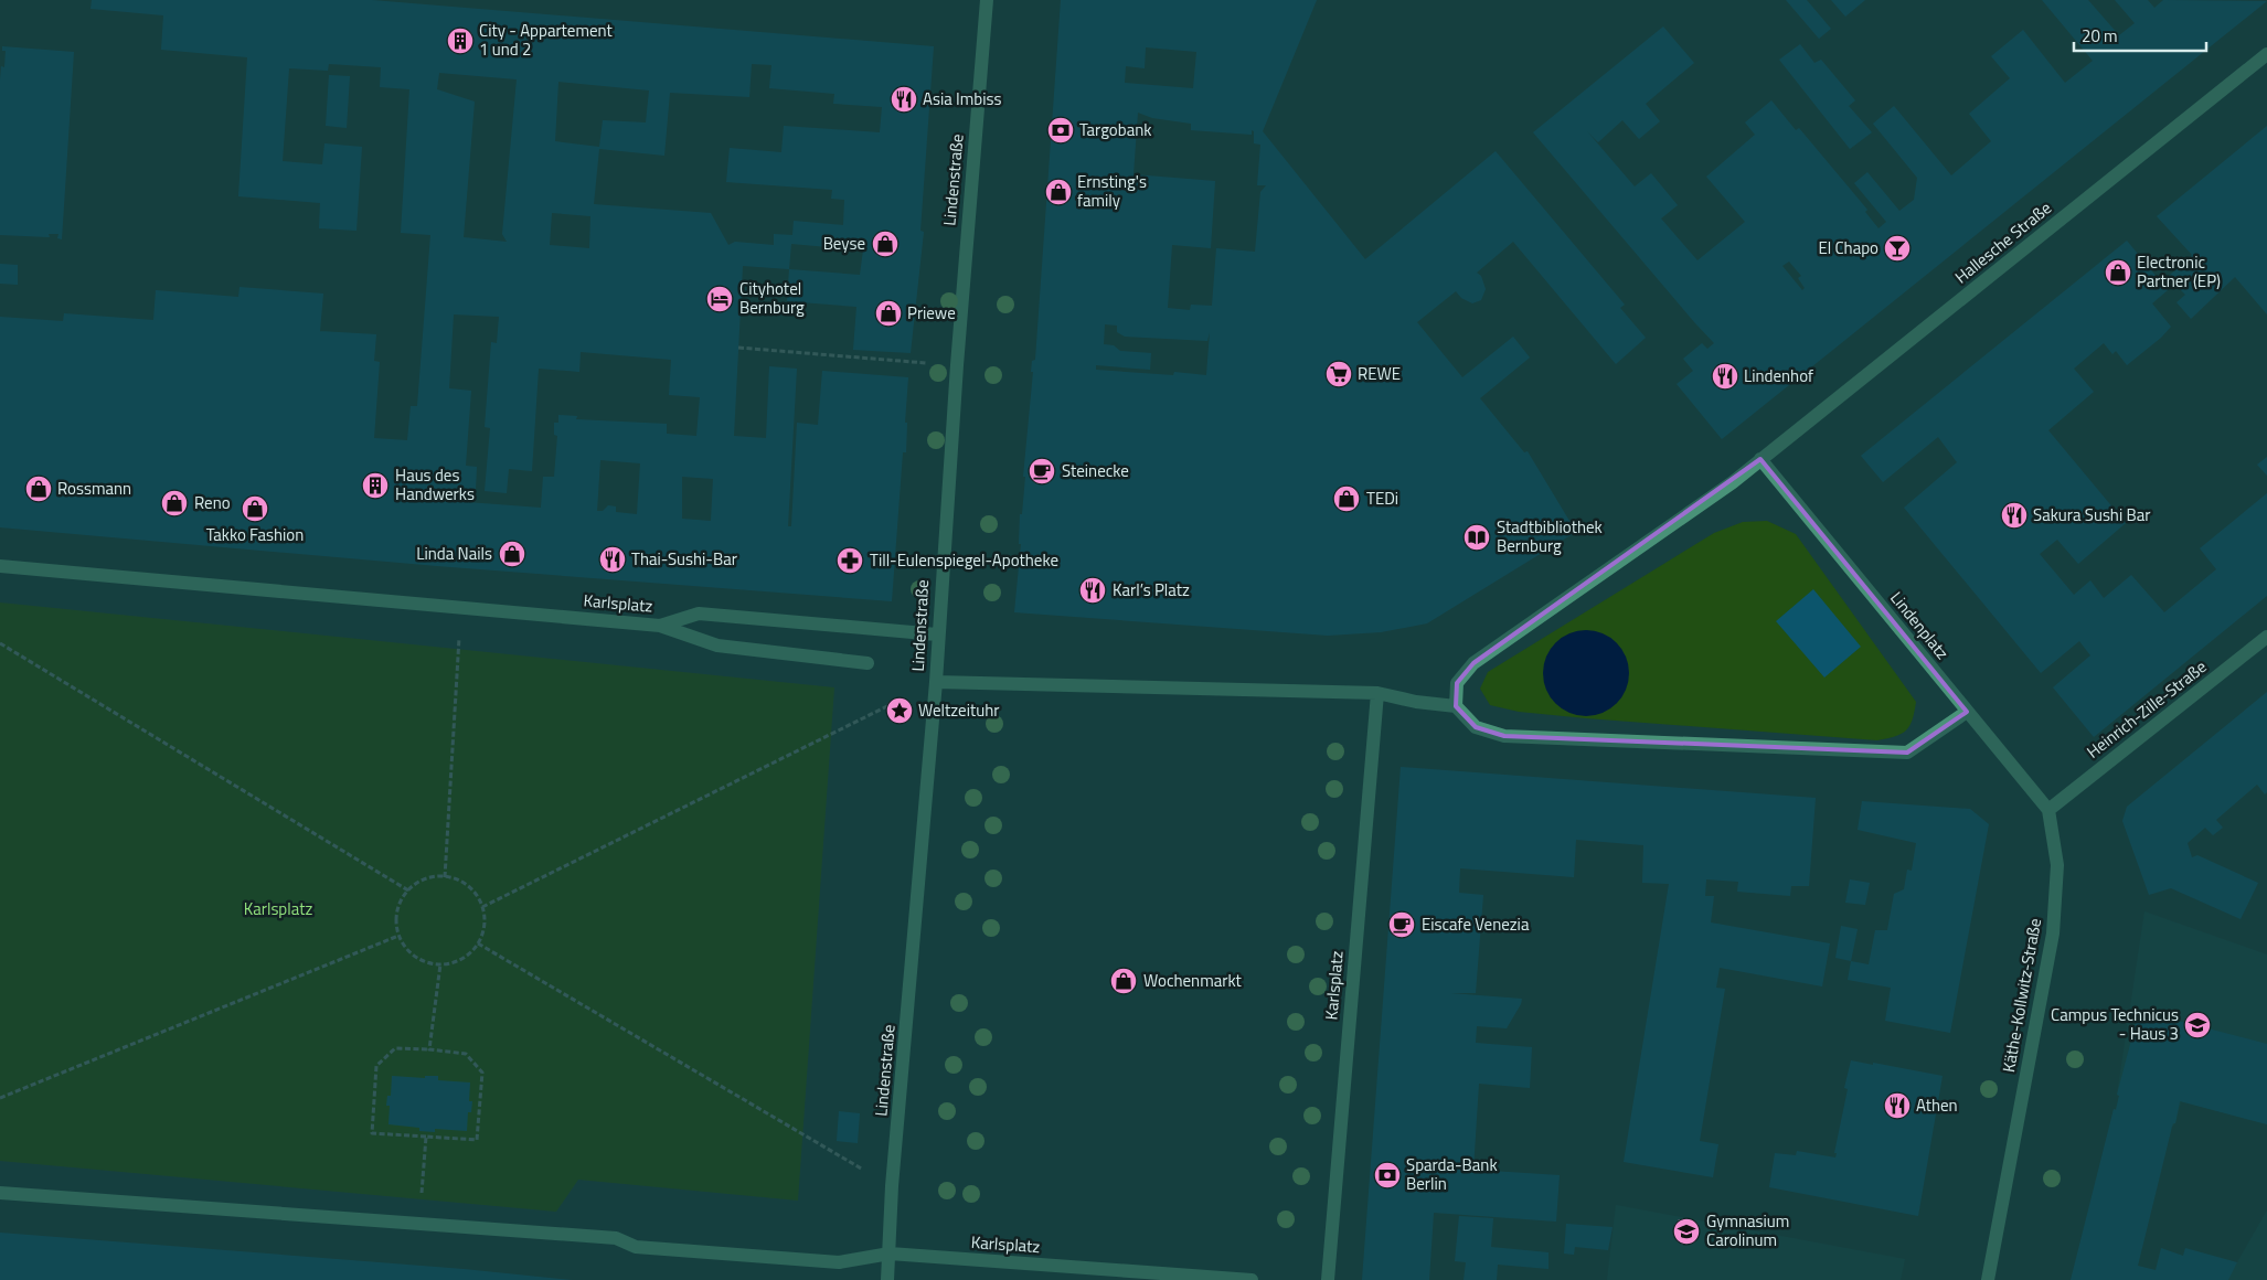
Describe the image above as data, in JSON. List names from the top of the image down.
{
  "streets": {
    "street": [
      "Lindenstraße",
      "Hallesche Straße",
      "Karlsplatz",
      "Lindenplatz",
      "Heinrich-Zille-Straße",
      "Käthe-Kollwitz-Straße"
    ]
  },
  "crossings": [
    ["Lindenstraße", "Karlsplatz"],
    ["Hallesche Straße", "Lindenplatz"],
    ["Heinrich-Zille-Straße", "Käthe-Kollwitz-Straße"]
  ],
  "parks": ["Karlsplatz"],
  "places": {
    "building": ["City - Appartement 1 und 2", "Haus des Handwerks"],
    "restaurant": [
      "Asia Imbiss",
      "Lindenhof",
      "Sakura Sushi Bar",
      "Thai-Sushi-Bar",
      "Karl’s Platz",
      "Athen"
    ],
    "bank": ["Targobank", "Sparda-Bank Berlin"],
    "shop": [
      "Ernsting's family",
      "Beyse",
      "Electronic Partner (EP)",
      "Priewe",
      "Rossmann",
      "TEDi",
      "Reno",
      "Takko Fashion",
      "Linda Nails",
      "Wochenmarkt"
    ],
    "bar": ["El Chapo"],
    "hotel": ["Cityhotel Bernburg"],
    "supermarket": ["REWE"],
    "cafe": ["Steinecke", "Eiscafe Venezia"],
    "library": ["Stadtbibliothek Bernburg"],
    "pharmacy": ["Till-Eulenspiegel-Apotheke"],
    "place": ["Weltzeituhr"],
    "school or university": ["Campus Technicus - Haus 3", "Gymnasium Carolinum"]
  },
  "scale_bar": "20 m"
}
